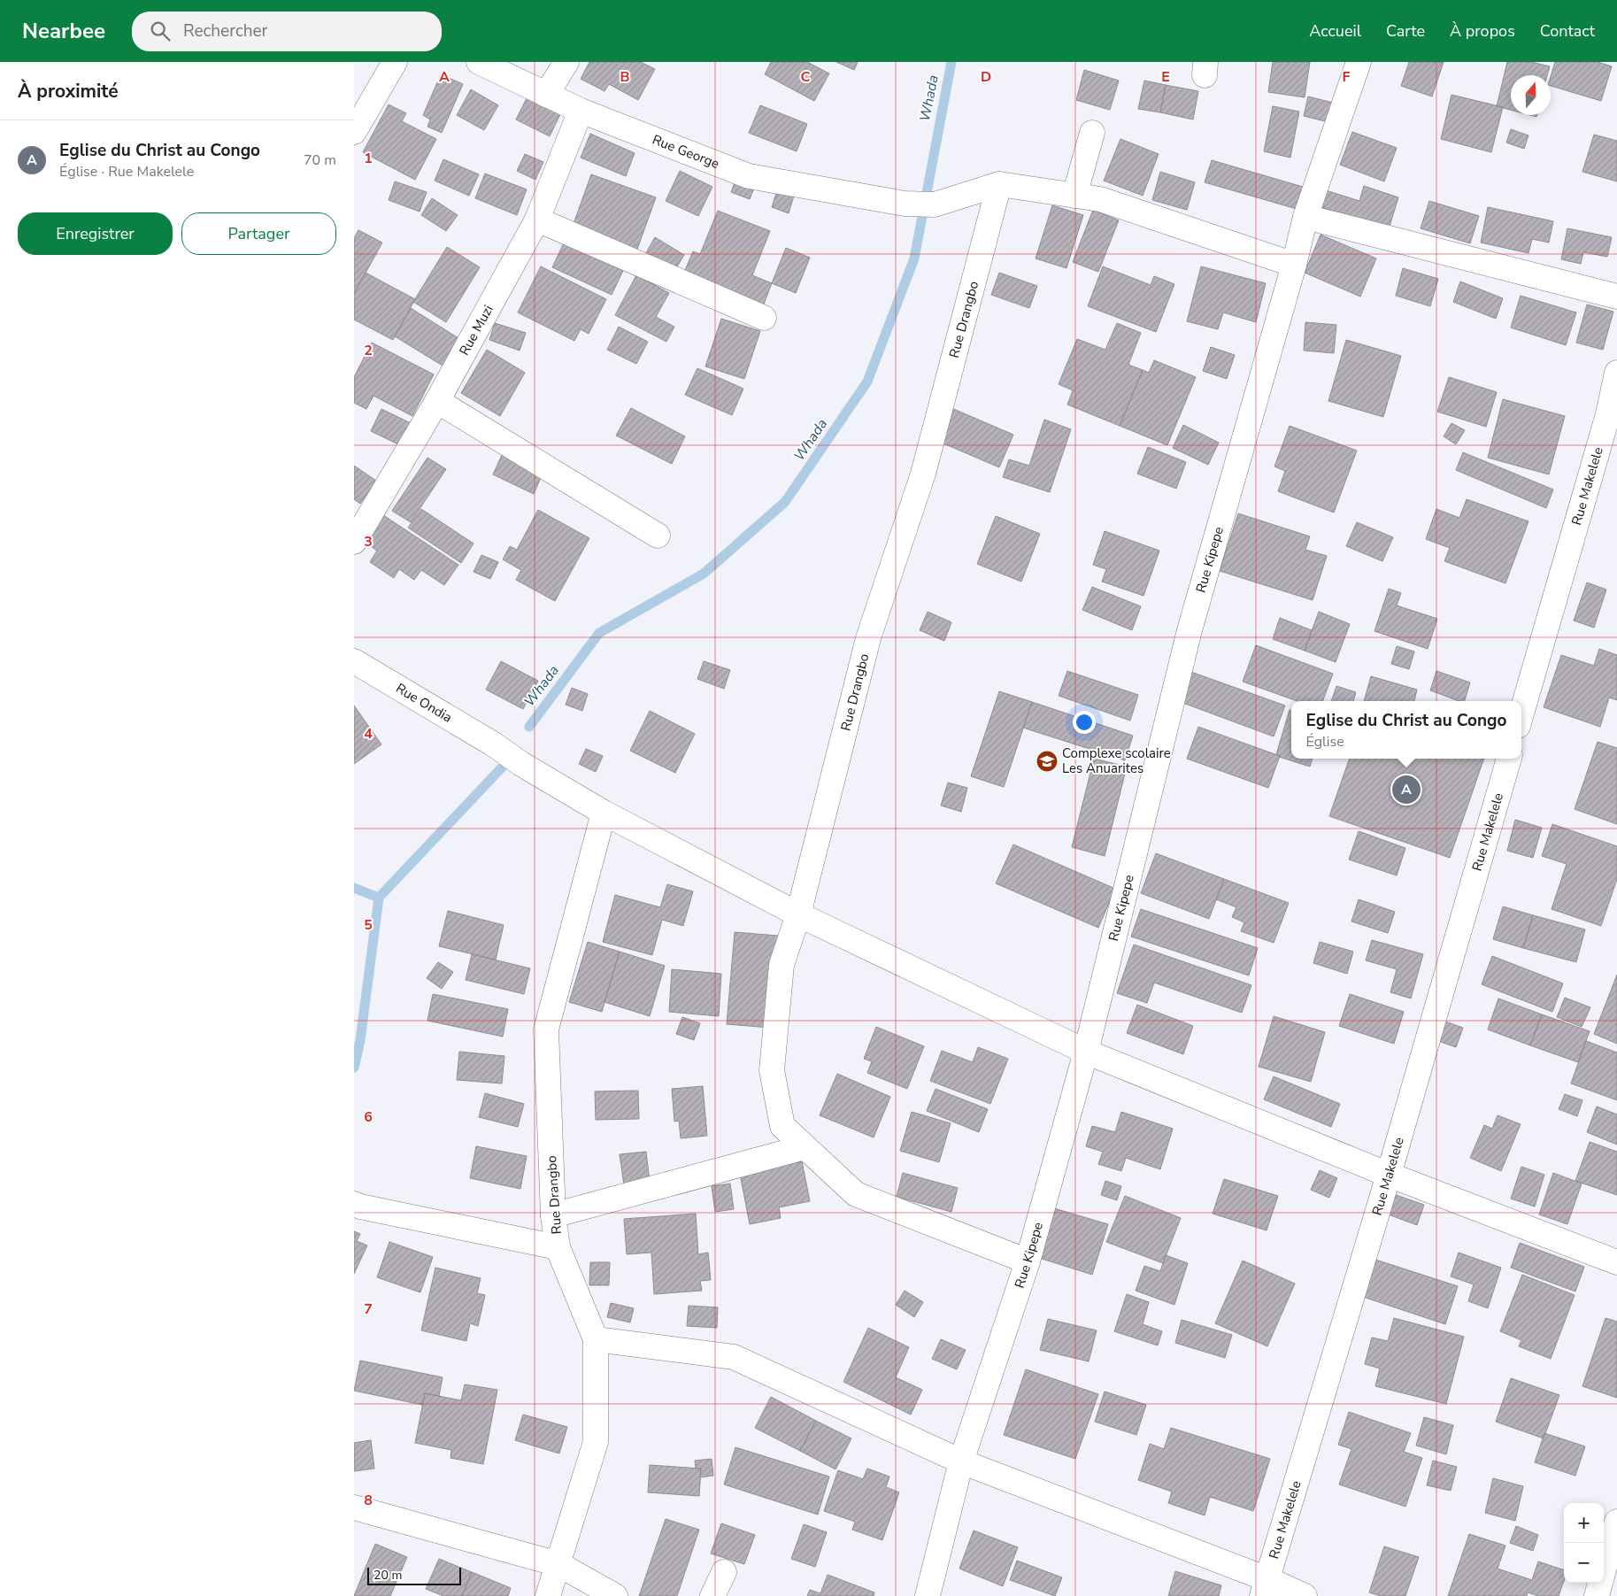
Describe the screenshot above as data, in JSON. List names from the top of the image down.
{
  "streets": {
    "street": [
      "Rue George",
      "Rue Drangbo",
      "Rue Muzi",
      "Rue Makelele",
      "Rue Kipepe",
      "Rue Ondia"
    ]
  },
  "crossings": [
    ["Rue George", "Rue Drangbo"],
    ["Rue George", "Rue Muzi"],
    ["Rue Drangbo", "Rue Kipepe"],
    ["Rue Drangbo", "Rue Ondia"],
    ["Rue Makelele", "Rue Ondia"],
    ["Rue Kipepe", "Rue Ondia"]
  ],
  "water": ["Whada"],
  "places": {
    "school or university": ["Complexe scolaire Les Anuarites"]
  },
  "scale_bar": "20 m",
  "north": "top",
  "page": {
    "header": "Nearbee",
    "search": "Rechercher",
    "nav": [
      "Accueil",
      "Carte",
      "À propos",
      "Contact"
    ],
    "heading": "À proximité",
    "list": [
      {
        "mark": "A",
        "name": "Eglise du Christ au Congo",
        "note": "Église · Rue Makelele",
        "value": "70 m"
      }
    ],
    "buttons": ["Enregistrer", "Partager"],
    "popup": ["Eglise du Christ au Congo", "Église"],
    "pins": "A",
    "map_buttons": ["+", "−"],
    "scale": "20 m"
  },
  "grid": {
    "columns": [
      "A",
      "B",
      "C",
      "D",
      "E",
      "F"
    ],
    "rows": [
      "1",
      "2",
      "3",
      "4",
      "5",
      "6",
      "7",
      "8"
    ]
  }
}
